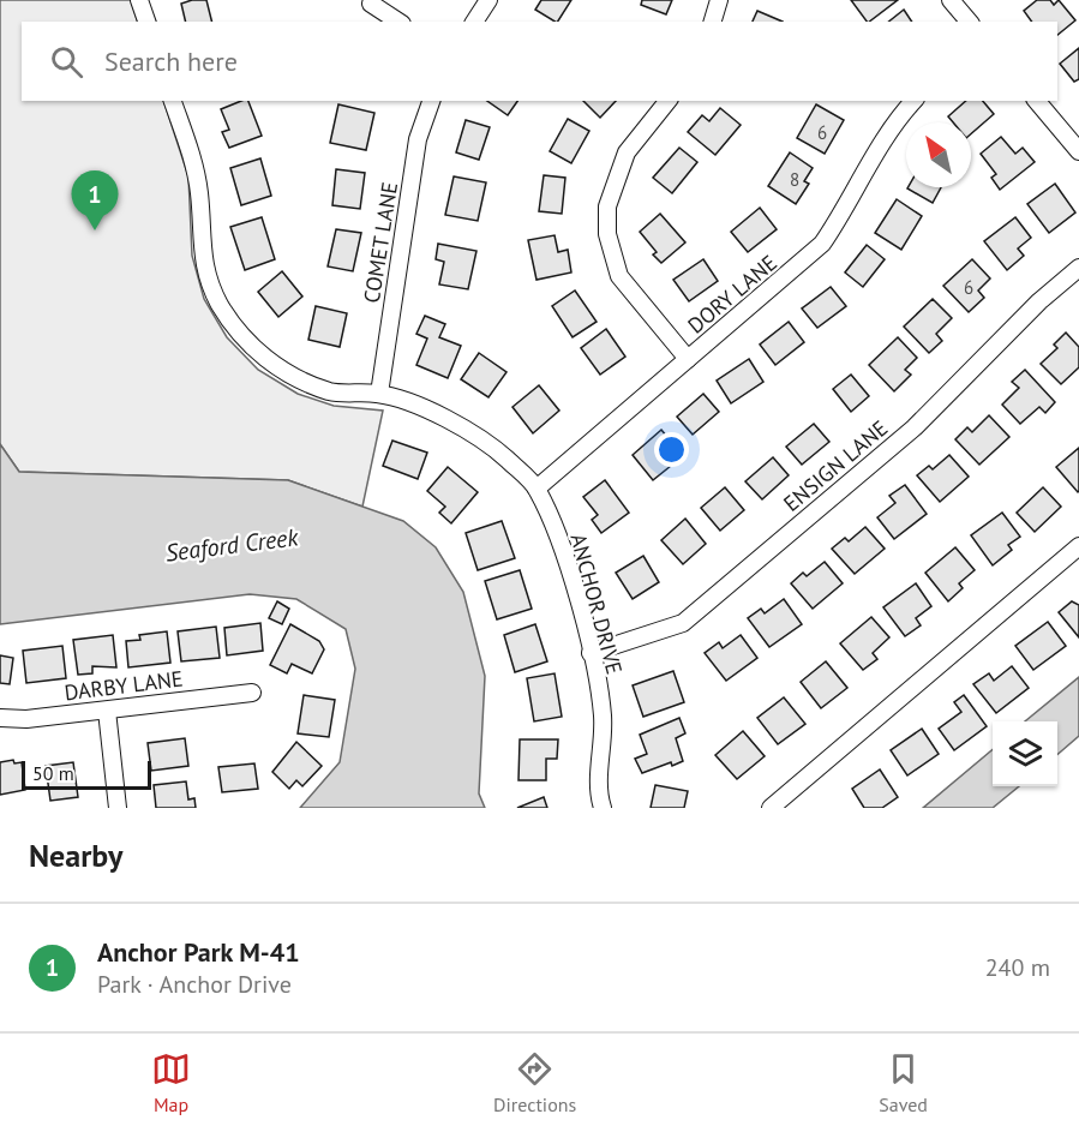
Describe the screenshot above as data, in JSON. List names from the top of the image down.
{
  "streets": {
    "street": [
      "COMET LANE",
      "DORY LANE",
      "ENSIGN LANE",
      "ANCHOR DRIVE",
      "DARBY LANE"
    ]
  },
  "crossings": [
    ["COMET LANE", "ANCHOR DRIVE"],
    ["DORY LANE", "ANCHOR DRIVE"],
    ["ENSIGN LANE", "ANCHOR DRIVE"]
  ],
  "water": ["Seaford Creek"],
  "house_numbers": ["6", "8", "6"],
  "scale_bar": "50 m",
  "north": "top left",
  "page": {
    "search": "Search here",
    "pins": "1",
    "scale": "50 m",
    "heading": "Nearby",
    "list": [
      {
        "mark": "1",
        "name": "Anchor Park M-41",
        "note": "Park · Anchor Drive",
        "value": "240 m"
      }
    ],
    "nav": ["Map", "Directions", "Saved"]
  }
}
